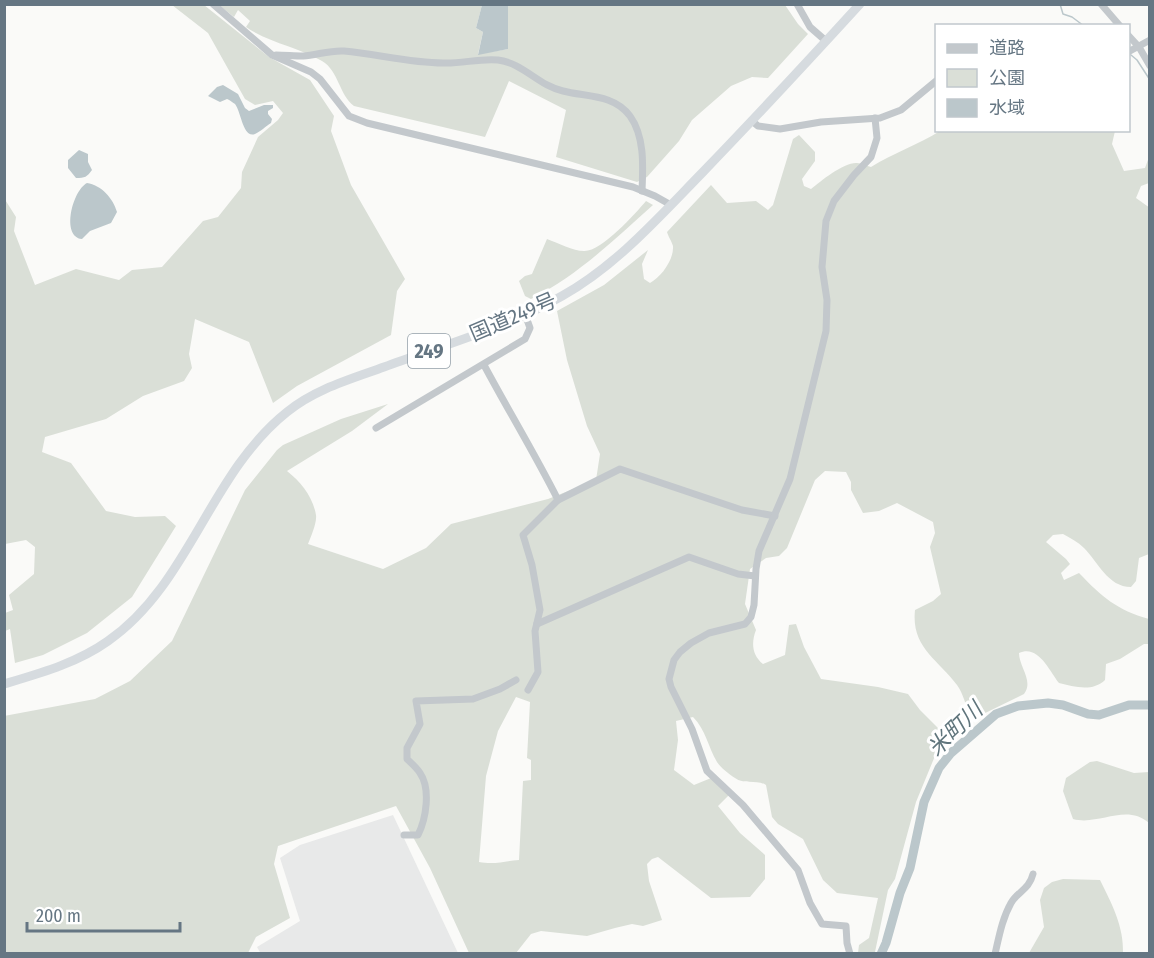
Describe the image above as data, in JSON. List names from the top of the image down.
{
  "streets": {
    "highway": ["国道249号", "249"]
  },
  "water": ["米町川"],
  "legend": ["道路", "公園", "水域"],
  "scale_bar": "200 m"
}
